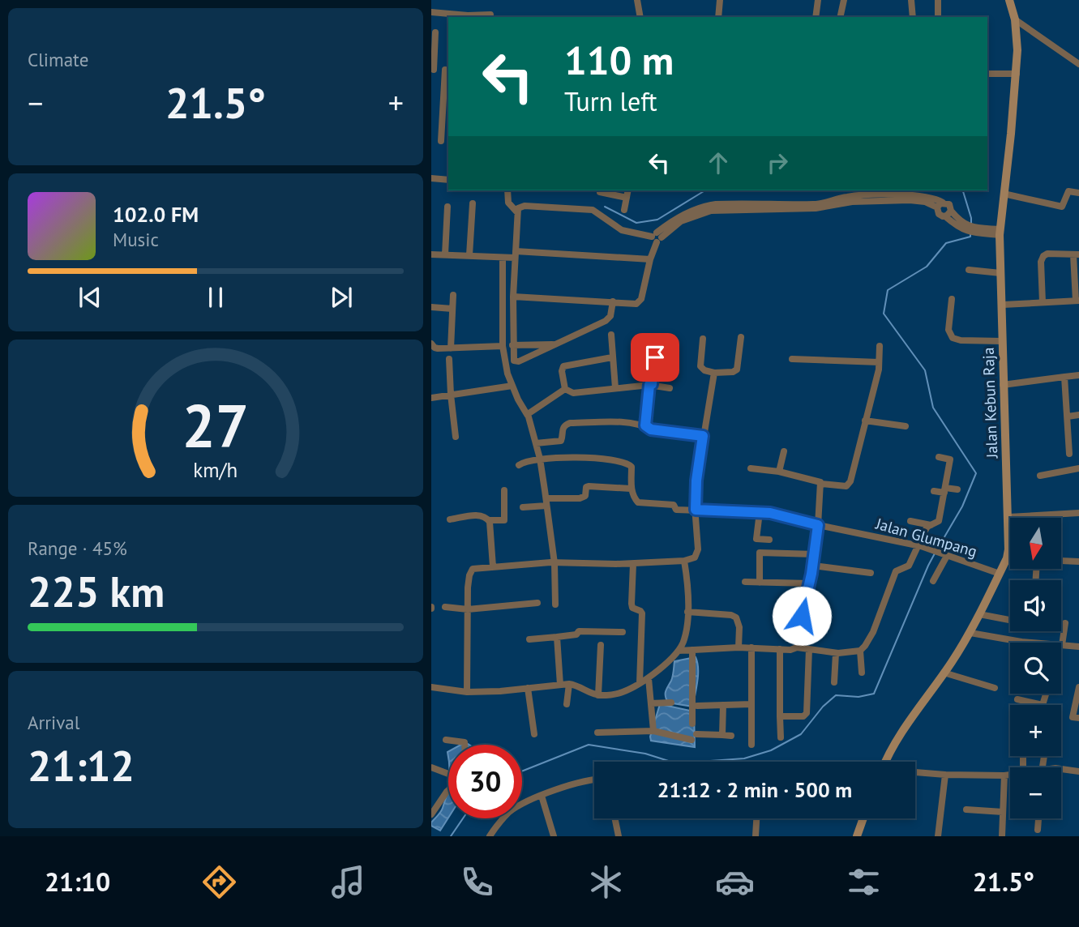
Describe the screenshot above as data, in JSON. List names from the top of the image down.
{
  "streets": {
    "street": ["Jalan Kebun Raja", "Jalan Glumpang"]
  },
  "crossings": [
    ["Jalan Kebun Raja", "Jalan Glumpang"]
  ],
  "north": "bottom",
  "page": {
    "tile": [
      "Climate",
      ["Range · 45%", "225 km"],
      ["Arrival", "21:12"]
    ],
    "turn": ["110 m", "Turn left"],
    "heat": ["−", "21.5°", "+"],
    "song": ["102.0 FM", "Music"],
    "map_buttons": ["+", "−"],
    "limit": "30",
    "trip": "21:12 · 2 min · 500 m",
    "tabs": ["21:10", "21.5°"],
    "gauge": ["27", "km/h"]
  }
}
